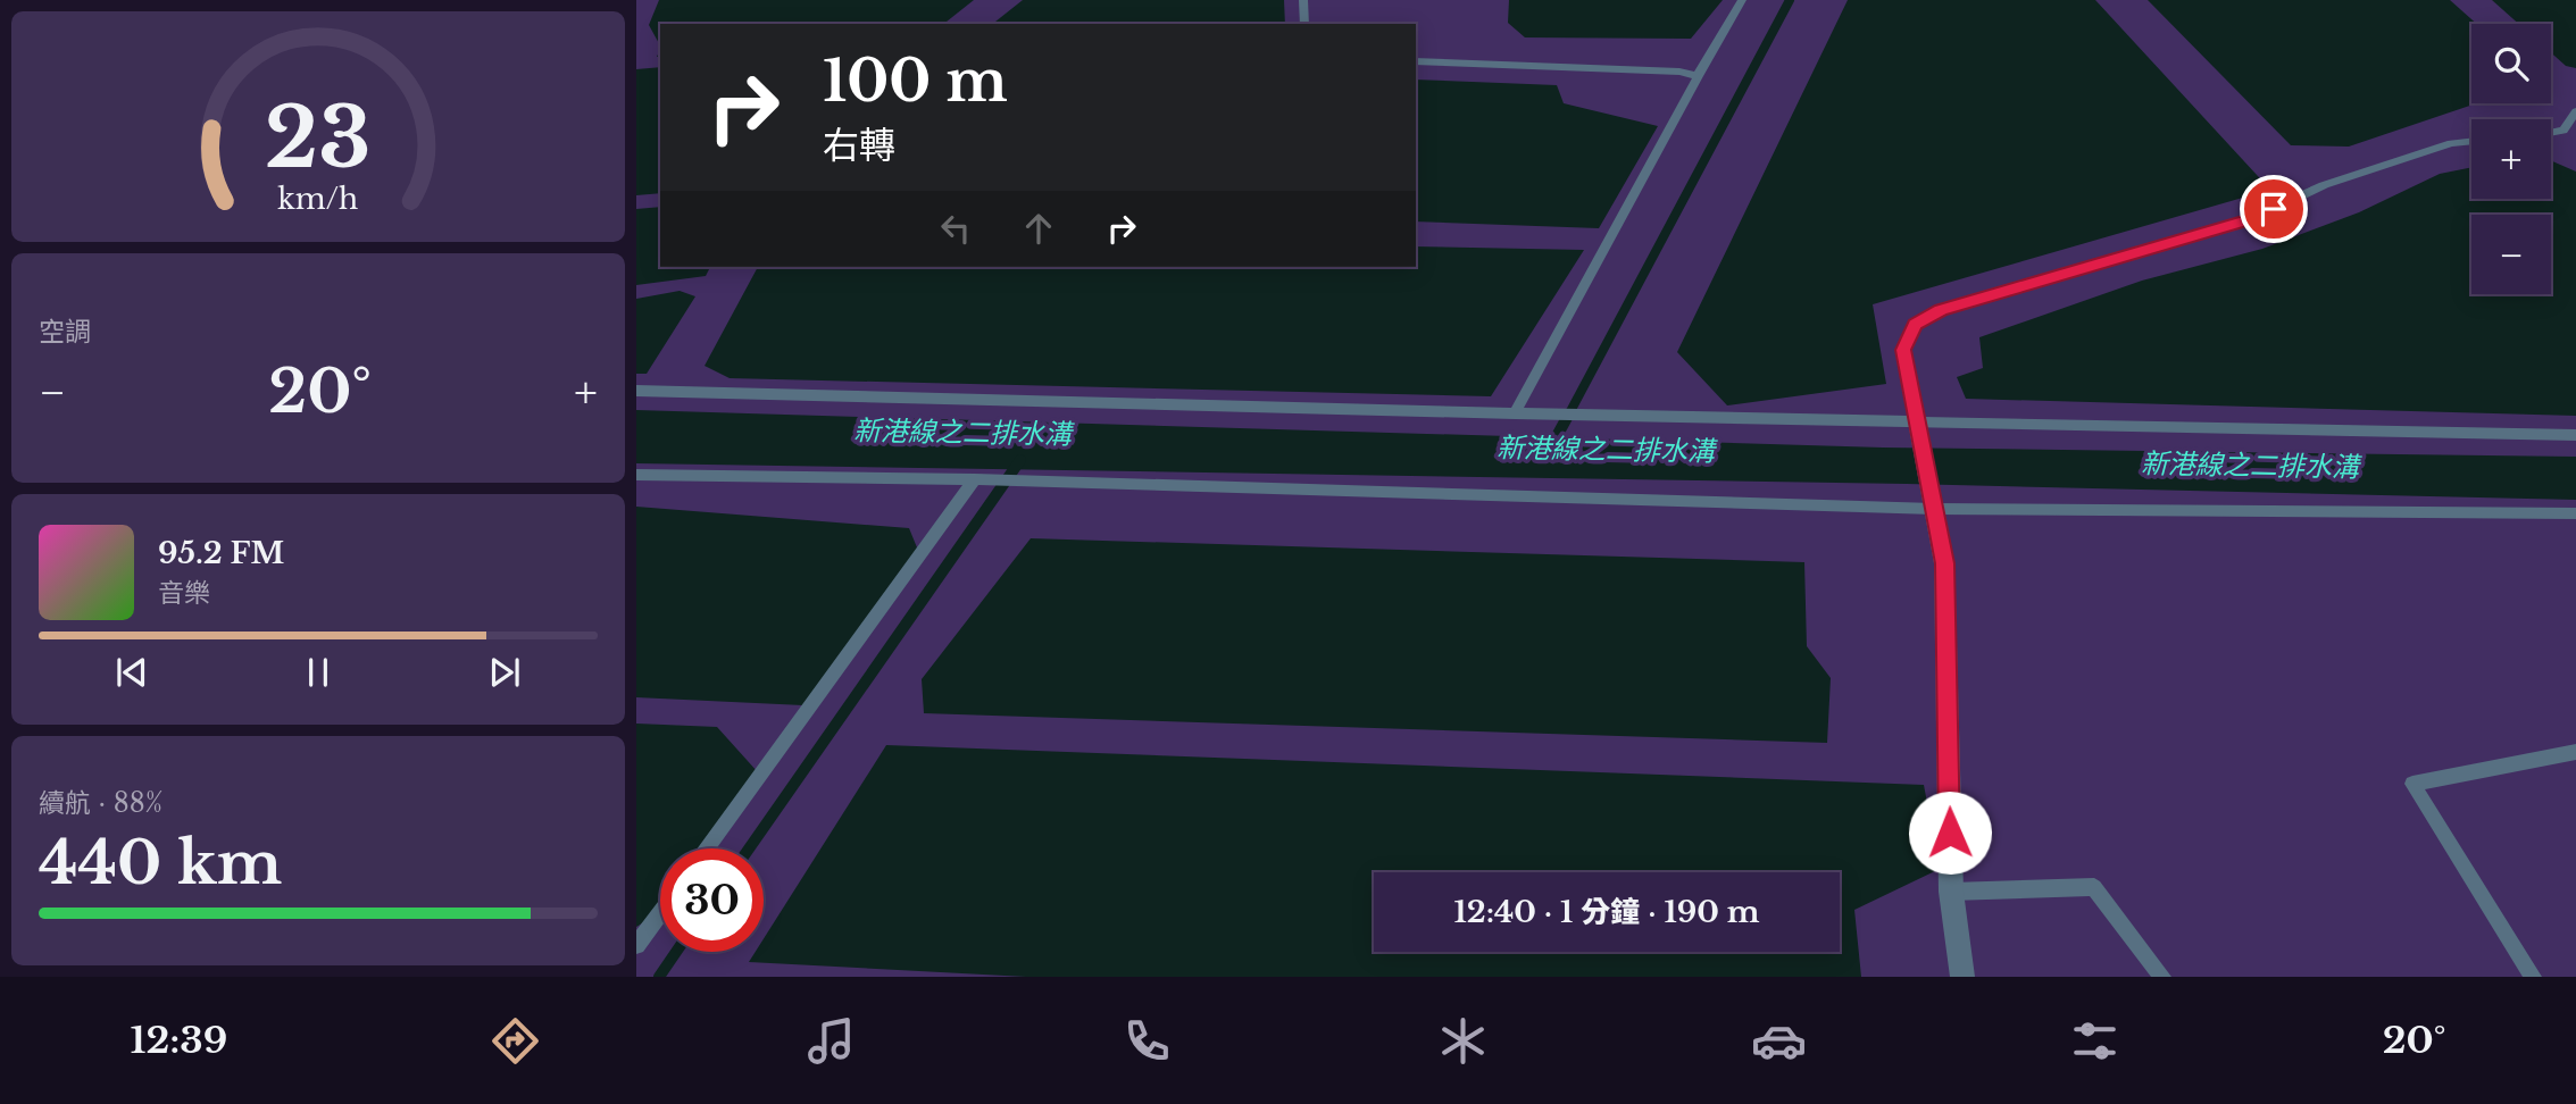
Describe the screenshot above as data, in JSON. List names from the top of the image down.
{
  "water": ["新港線之二排水溝"],
  "page": {
    "map_buttons": ["+", "−"],
    "turn": ["100 m", "右轉"],
    "tile": [
      "空調",
      ["續航 · 88%", "440 km"]
    ],
    "heat": ["−", "20°", "+"],
    "song": ["95.2 FM", "音樂"],
    "limit": "30",
    "trip": "12:40 · 1 分鐘 · 190 m",
    "tabs": ["12:39", "20°"],
    "gauge": ["23", "km/h"]
  }
}
